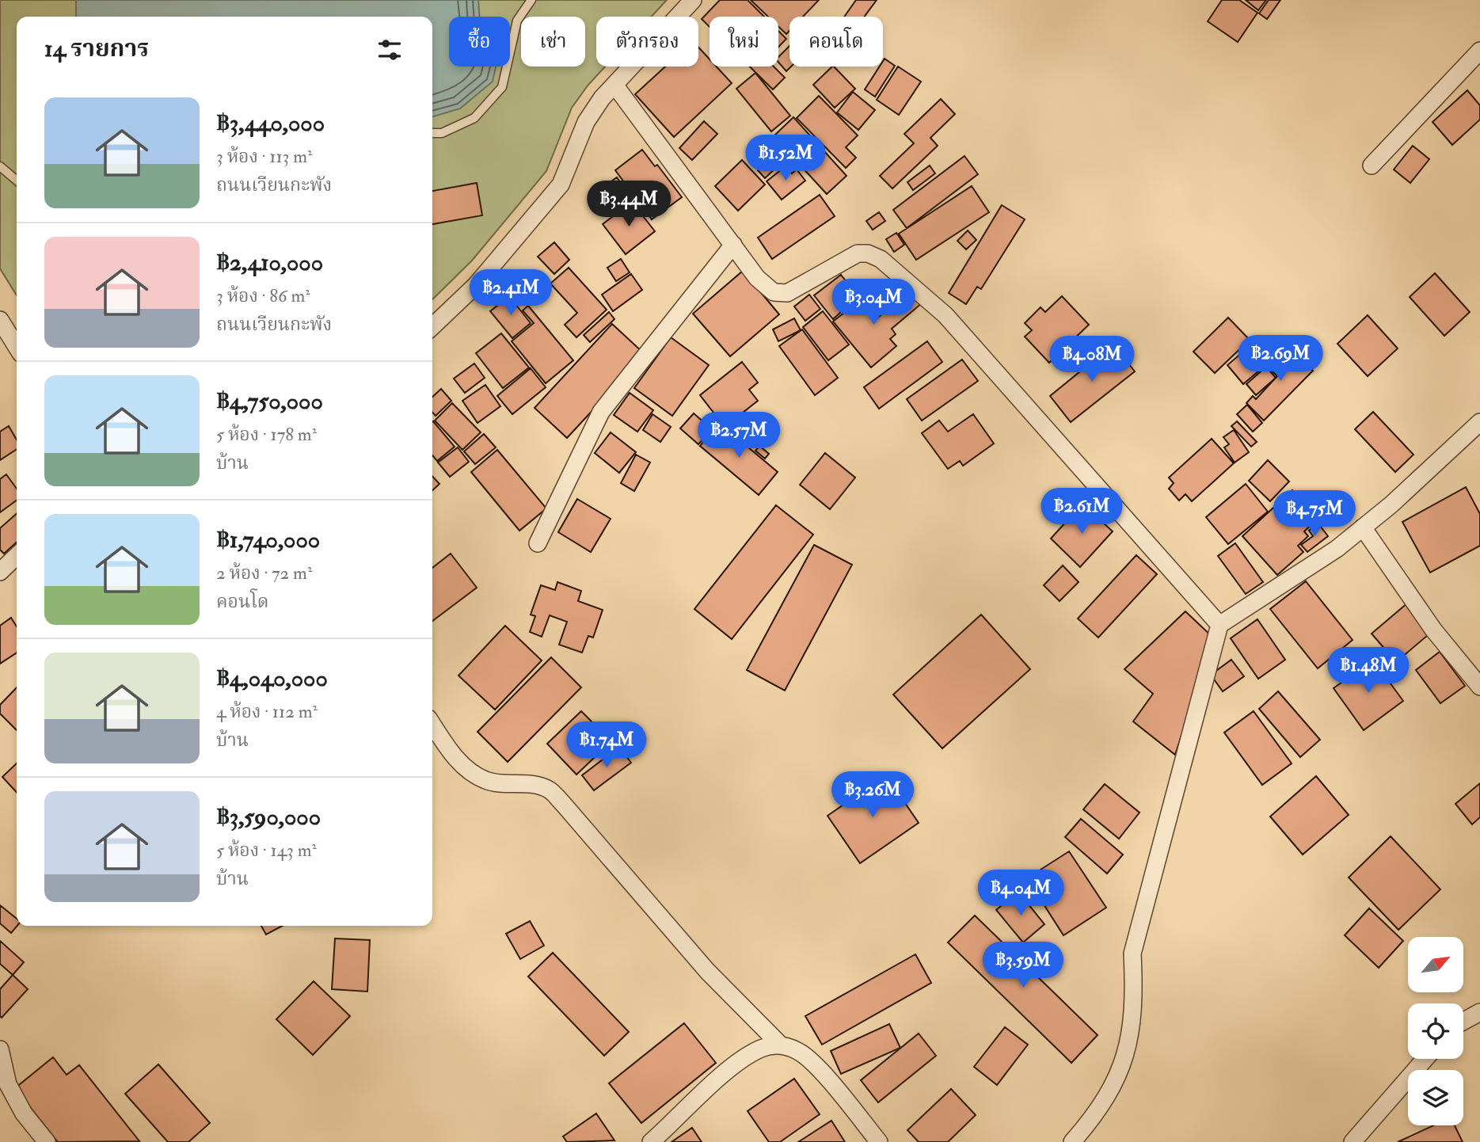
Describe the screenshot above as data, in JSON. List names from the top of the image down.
{
  "north": "top right",
  "page": {
    "chip": [
      "ซื้อ",
      "เช่า",
      "ตัวกรอง",
      "ใหม่",
      "คอนโด"
    ],
    "heading": "14 รายการ",
    "list": [
      {
        "name": "฿3,440,000",
        "note": "3 ห้อง · 113 m² · ถนนเวียนกะพัง"
      },
      {
        "name": "฿2,410,000",
        "note": "3 ห้อง · 86 m² · ถนนเวียนกะพัง"
      },
      {
        "name": "฿4,750,000",
        "note": "5 ห้อง · 178 m² · บ้าน"
      },
      {
        "name": "฿1,740,000",
        "note": "2 ห้อง · 72 m² · คอนโด"
      },
      {
        "name": "฿4,040,000",
        "note": "4 ห้อง · 112 m² · บ้าน"
      },
      {
        "name": "฿3,590,000",
        "note": "5 ห้อง · 143 m² · บ้าน"
      }
    ],
    "price": [
      "฿1.52M",
      "฿3.44M",
      "฿2.41M",
      "฿3.04M",
      "฿2.69M",
      "฿4.08M",
      "฿2.57M",
      "฿2.61M",
      "฿4.75M",
      "฿1.48M",
      "฿1.74M",
      "฿3.26M",
      "฿4.04M",
      "฿3.59M"
    ]
  }
}
